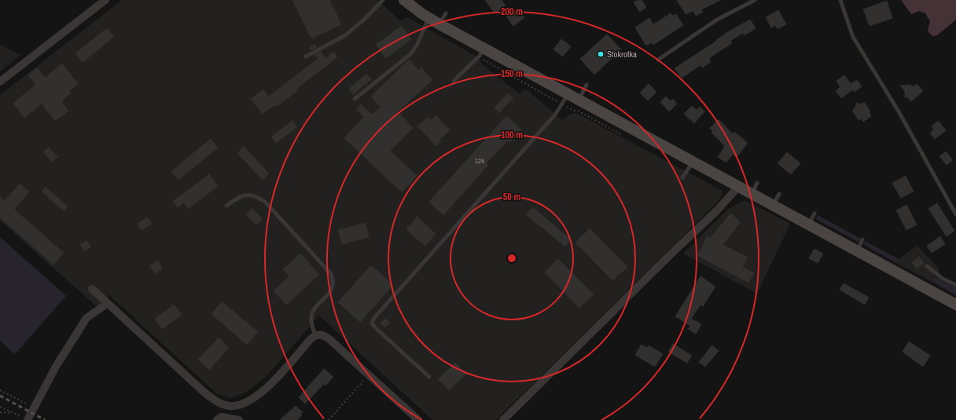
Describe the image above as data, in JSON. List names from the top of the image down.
{
  "places": ["Stokrotka"],
  "house_numbers": ["124"],
  "rings": [
    "200 m",
    "150 m",
    "100 m",
    "50 m"
  ]
}
